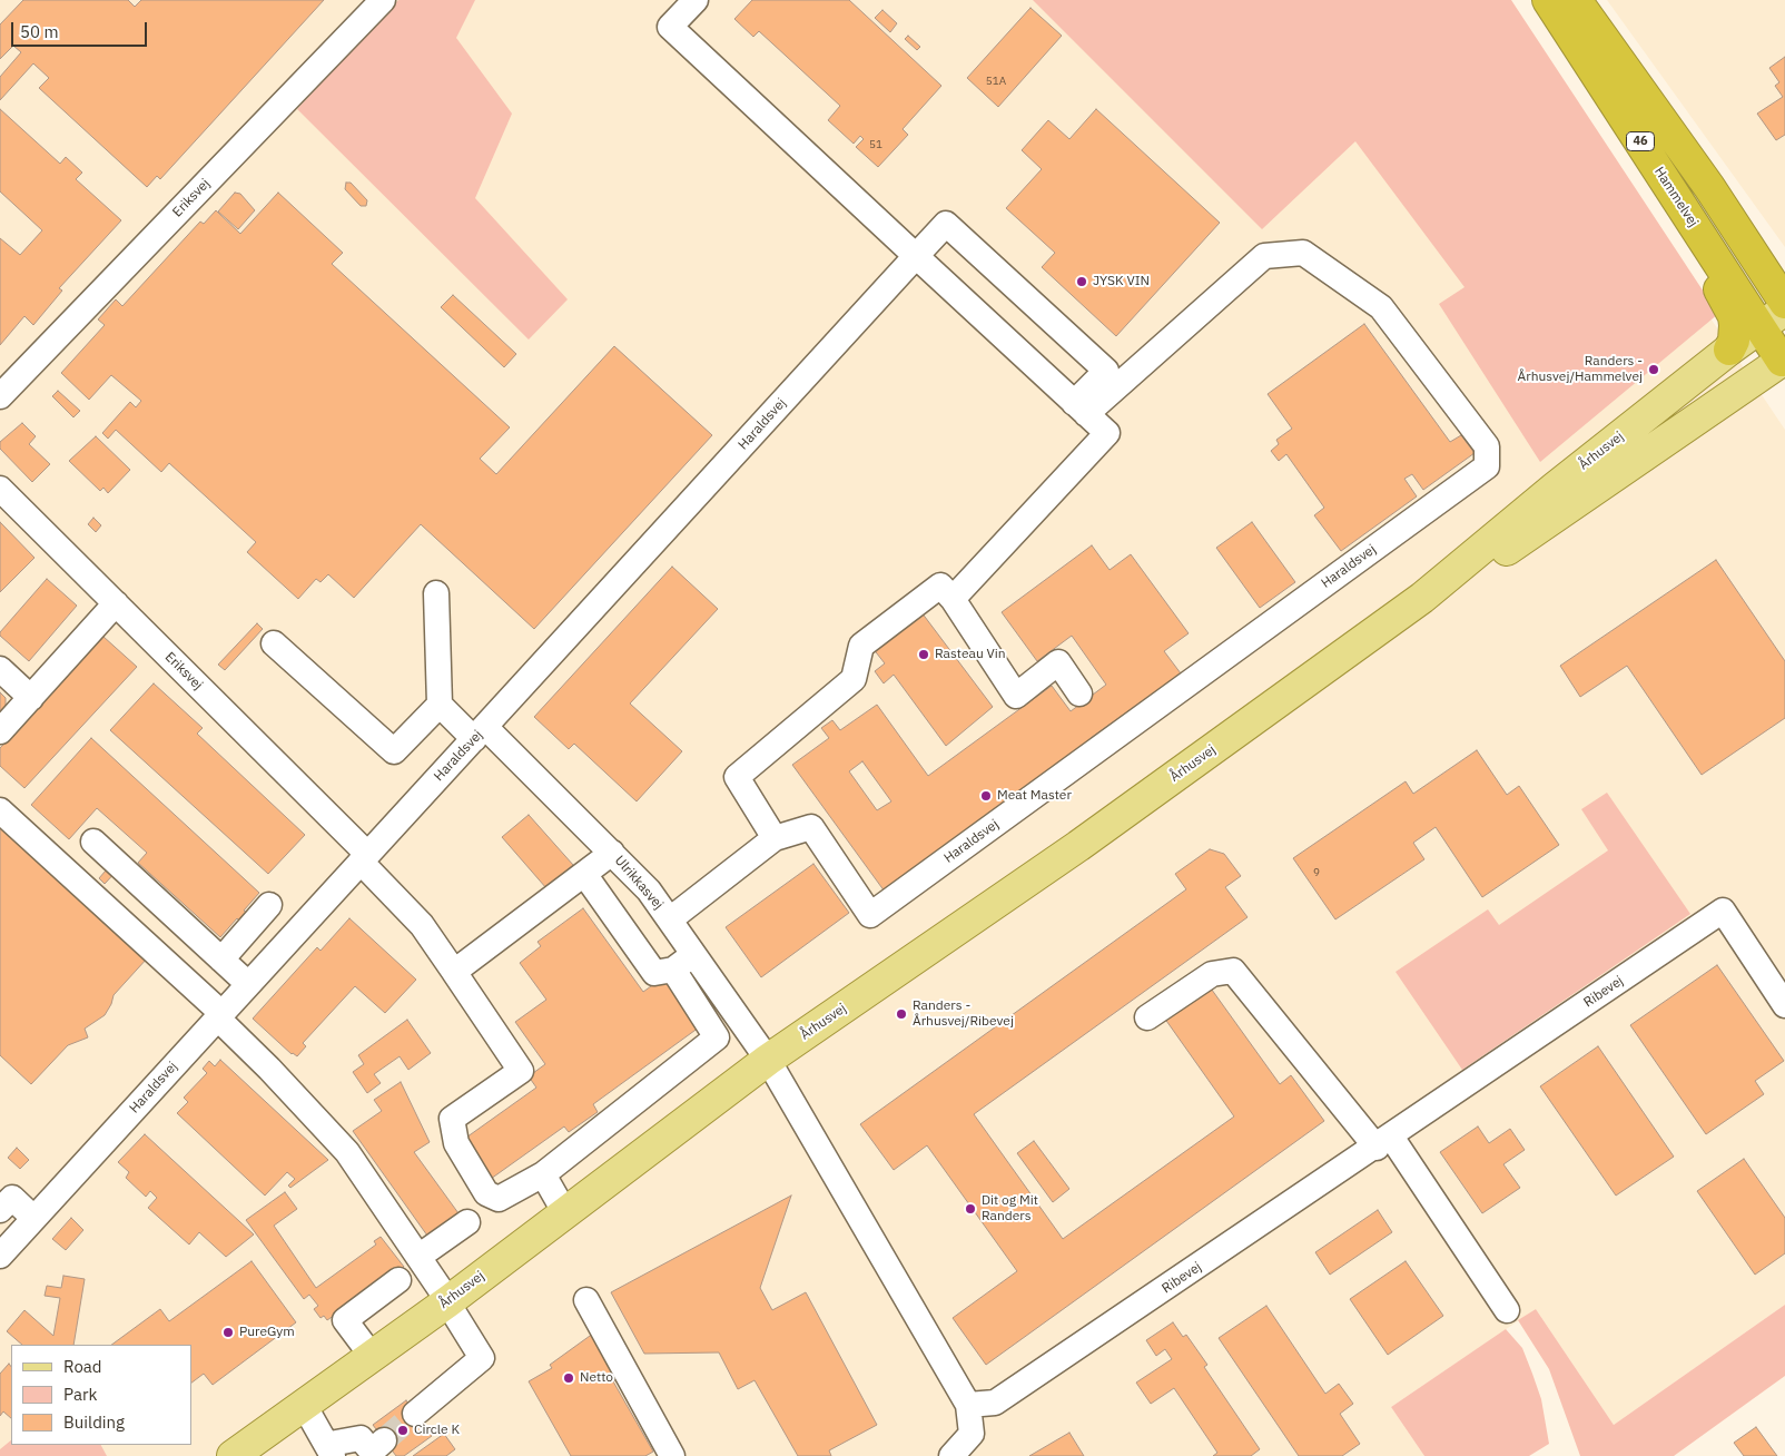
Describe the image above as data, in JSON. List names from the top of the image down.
{
  "streets": {
    "highway": ["46", "Hammelvej"],
    "main road": ["Århusvej"],
    "street": [
      "Eriksvej",
      "Haraldsvej",
      "Ulrikkasvej",
      "Ribevej"
    ]
  },
  "crossings": [
    ["46", "Hammelvej"],
    ["46", "Århusvej"],
    ["Hammelvej", "Århusvej"],
    ["Eriksvej", "Haraldsvej"],
    ["Haraldsvej", "Ulrikkasvej"],
    ["Århusvej", "Ulrikkasvej"]
  ],
  "places": [
    "JYSK VIN",
    "Randers - Århusvej/Hammelvej",
    "Rasteau Vin",
    "Meat Master",
    "Randers - Århusvej/Ribevej",
    "Dit og Mit Randers",
    "PureGym",
    "Netto",
    "Circle K"
  ],
  "house_numbers": ["51A", "51", "9"],
  "legend": ["Road", "Park", "Building"],
  "scale_bar": "50 m"
}
